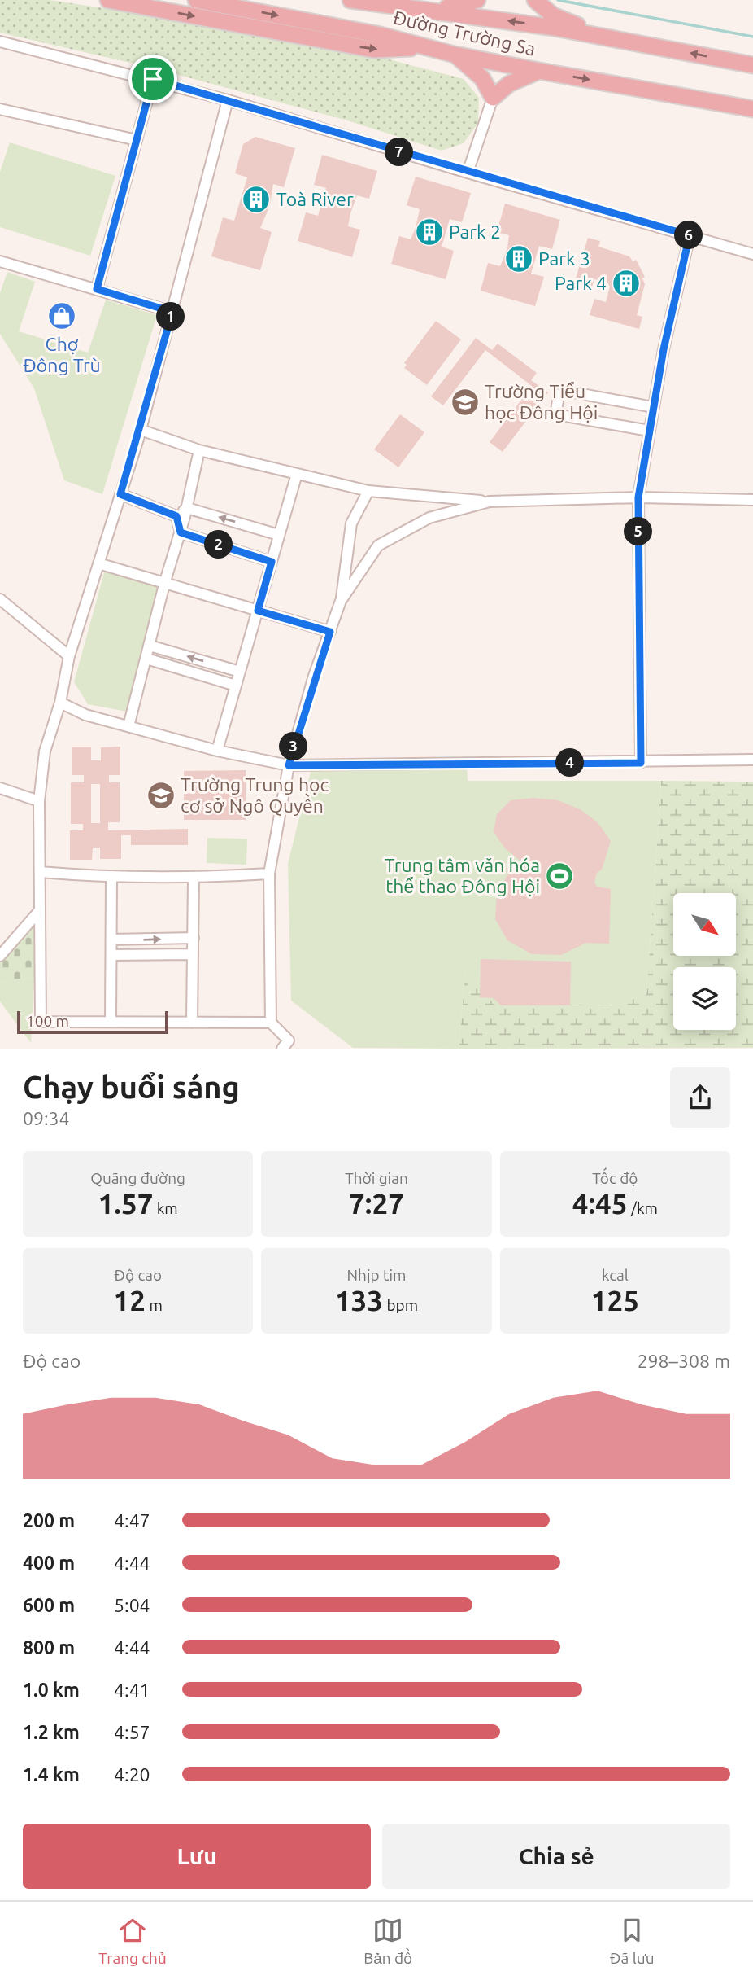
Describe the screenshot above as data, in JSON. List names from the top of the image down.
{
  "streets": {
    "highway": ["Đường Trường Sa"]
  },
  "places": {
    "building": [
      "Toà River",
      "Park 2",
      "Park 3",
      "Park 4"
    ],
    "shop": ["Chợ Đông Trù"],
    "school or university": ["Trường Tiểu học Đông Hội", "Trường Trung học cơ sở Ngô Quyền"],
    "sports": ["Trung tâm văn hóa thể thao Đông Hội"]
  },
  "scale_bar": "100 m",
  "north": "bottom right",
  "page": {
    "pins": [
      "7",
      "6",
      "1",
      "5",
      "2",
      "3",
      "4"
    ],
    "scale": "100 m",
    "heading": ["Chạy buổi sáng", "09:34"],
    "stats": [
      ["Quãng đường", "1.57 km"],
      ["Thời gian", "7:27"],
      ["Tốc độ", "4:45 /km"],
      ["Độ cao", "12 m"],
      ["Nhịp tim", "133 bpm"],
      ["kcal", "125"]
    ],
    "chart": ["Độ cao", "298–308 m"],
    "list": [
      {
        "name": "200 m",
        "note": "4:47"
      },
      {
        "name": "400 m",
        "note": "4:44"
      },
      {
        "name": "600 m",
        "note": "5:04"
      },
      {
        "name": "800 m",
        "note": "4:44"
      },
      {
        "name": "1.0 km",
        "note": "4:41"
      },
      {
        "name": "1.2 km",
        "note": "4:57"
      },
      {
        "name": "1.4 km",
        "note": "4:20"
      }
    ],
    "buttons": ["Lưu", "Chia sẻ"],
    "tabs": ["Trang chủ", "Bản đồ", "Đã lưu"]
  }
}
